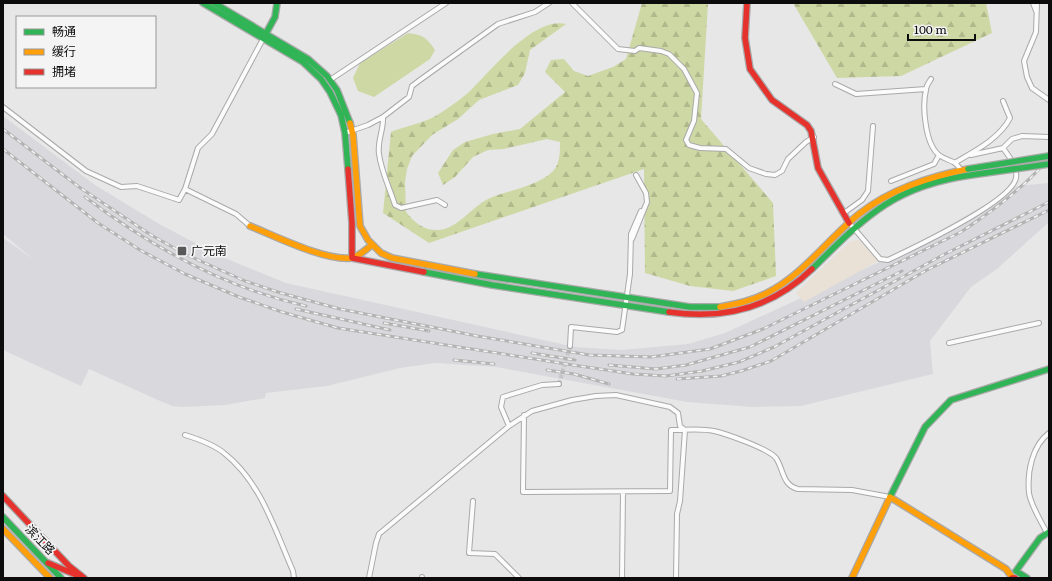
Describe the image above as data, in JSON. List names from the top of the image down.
{
  "streets": {
    "main road": ["滨江路"]
  },
  "places": {
    "transit": ["广元南"]
  },
  "legend": ["畅通", "缓行", "拥堵"],
  "scale_bar": "100 m"
}
